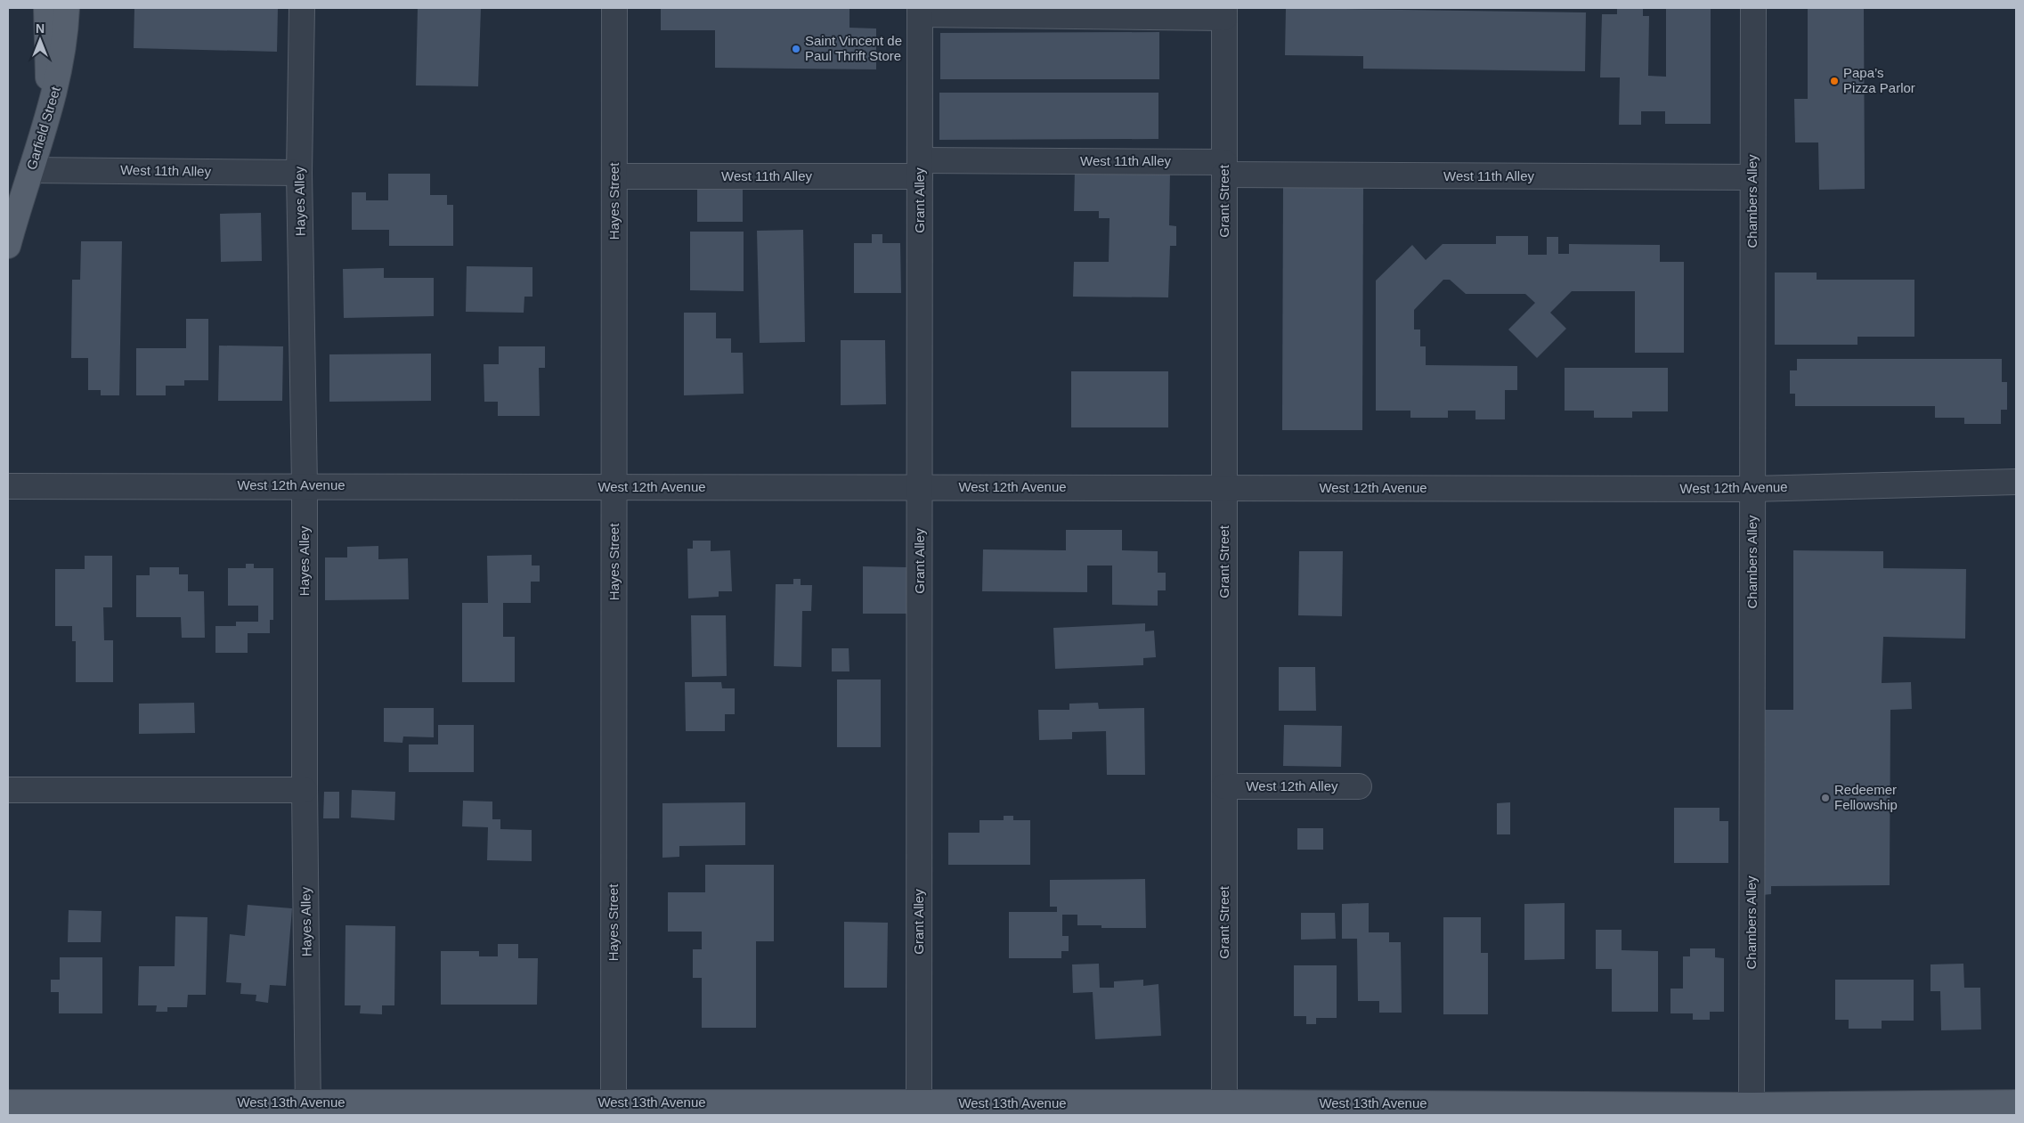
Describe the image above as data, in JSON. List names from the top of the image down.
{
  "streets": {
    "main road": ["Garfield Street", "West 13th Avenue"],
    "street": [
      "West 11th Alley",
      "Grant Alley",
      "Hayes Alley",
      "Hayes Street",
      "Grant Street",
      "Chambers Alley",
      "West 12th Avenue",
      "West 12th Alley"
    ]
  },
  "crossings": [
    ["Garfield Street", "West 11th Alley"],
    ["West 11th Alley", "Grant Alley"],
    ["West 11th Alley", "Hayes Alley"],
    ["West 11th Alley", "Hayes Street"],
    ["West 11th Alley", "Grant Street"],
    ["West 11th Alley", "Chambers Alley"],
    ["Grant Alley", "West 12th Avenue"],
    ["Grant Alley", "West 13th Avenue"],
    ["Hayes Alley", "West 12th Avenue"],
    ["Hayes Alley", "West 13th Avenue"],
    ["Hayes Street", "West 12th Avenue"],
    ["Hayes Street", "West 13th Avenue"],
    ["Grant Street", "West 12th Avenue"],
    ["Grant Street", "West 12th Alley"],
    ["Grant Street", "West 13th Avenue"],
    ["Chambers Alley", "West 12th Avenue"],
    ["Chambers Alley", "West 13th Avenue"]
  ],
  "places": ["Saint Vincent de Paul Thrift Store", "Papa’s Pizza Parlor", "Redeemer Fellowship"],
  "north": "top"
}
